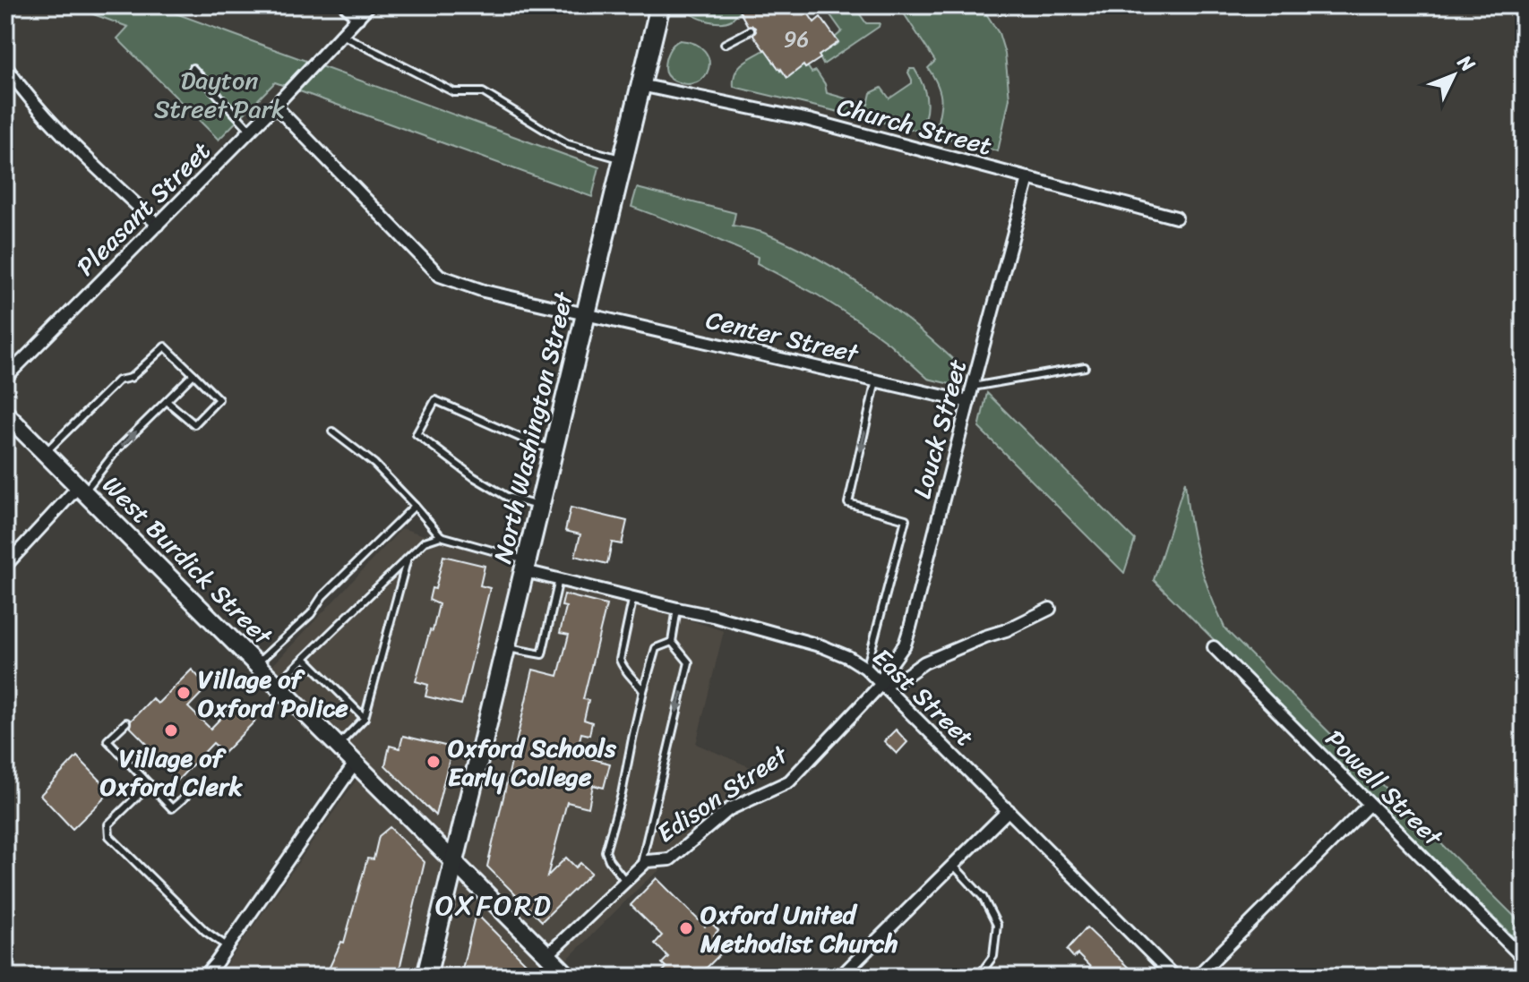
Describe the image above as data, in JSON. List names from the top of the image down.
{
  "streets": {
    "main road": ["North Washington Street"],
    "street": [
      "Church Street",
      "Pleasant Street",
      "Center Street",
      "Louck Street",
      "West Burdick Street",
      "East Street",
      "Powell Street",
      "Edison Street"
    ]
  },
  "crossings": [
    ["Church Street", "North Washington Street"],
    ["Church Street", "Louck Street"],
    ["Pleasant Street", "Center Street"],
    ["Center Street", "North Washington Street"],
    ["Center Street", "Louck Street"],
    ["North Washington Street", "West Burdick Street"],
    ["North Washington Street", "East Street"],
    ["Louck Street", "East Street"],
    ["Louck Street", "Edison Street"],
    ["West Burdick Street", "Edison Street"],
    ["East Street", "Edison Street"]
  ],
  "districts": ["OXFORD"],
  "parks": ["Dayton Street Park"],
  "places": [
    "Village of Oxford Police",
    "Village of Oxford Clerk",
    "Oxford Schools Early College",
    "Oxford United Methodist Church"
  ],
  "house_numbers": ["96"],
  "north": "top right"
}
